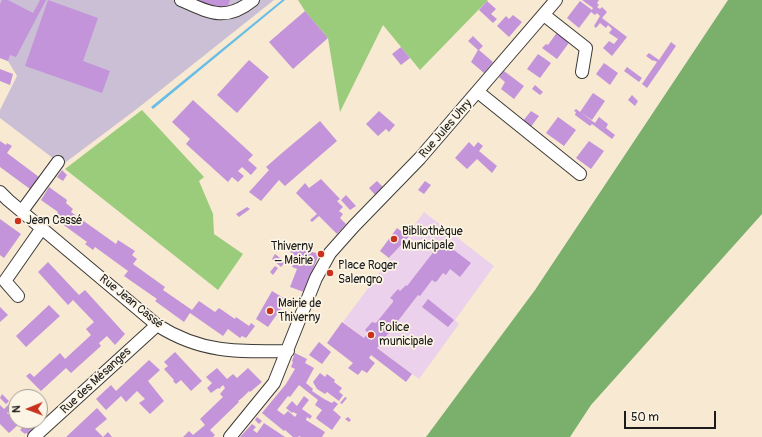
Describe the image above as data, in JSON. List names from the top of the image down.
{
  "streets": {
    "street": ["Rue Jules Uhry", "Rue Jean Cassé", "Rue des Mésanges"]
  },
  "crossings": [
    ["Rue Jules Uhry", "Rue Jean Cassé"],
    ["Rue Jean Cassé", "Rue des Mésanges"]
  ],
  "places": [
    "Jean Cassé",
    "Bibliothèque Municipale",
    "Thiverny – Mairie",
    "Place Roger Salengro",
    "Mairie de Thiverny",
    "Police municipale"
  ],
  "scale_bar": "50 m",
  "north": "left"
}
